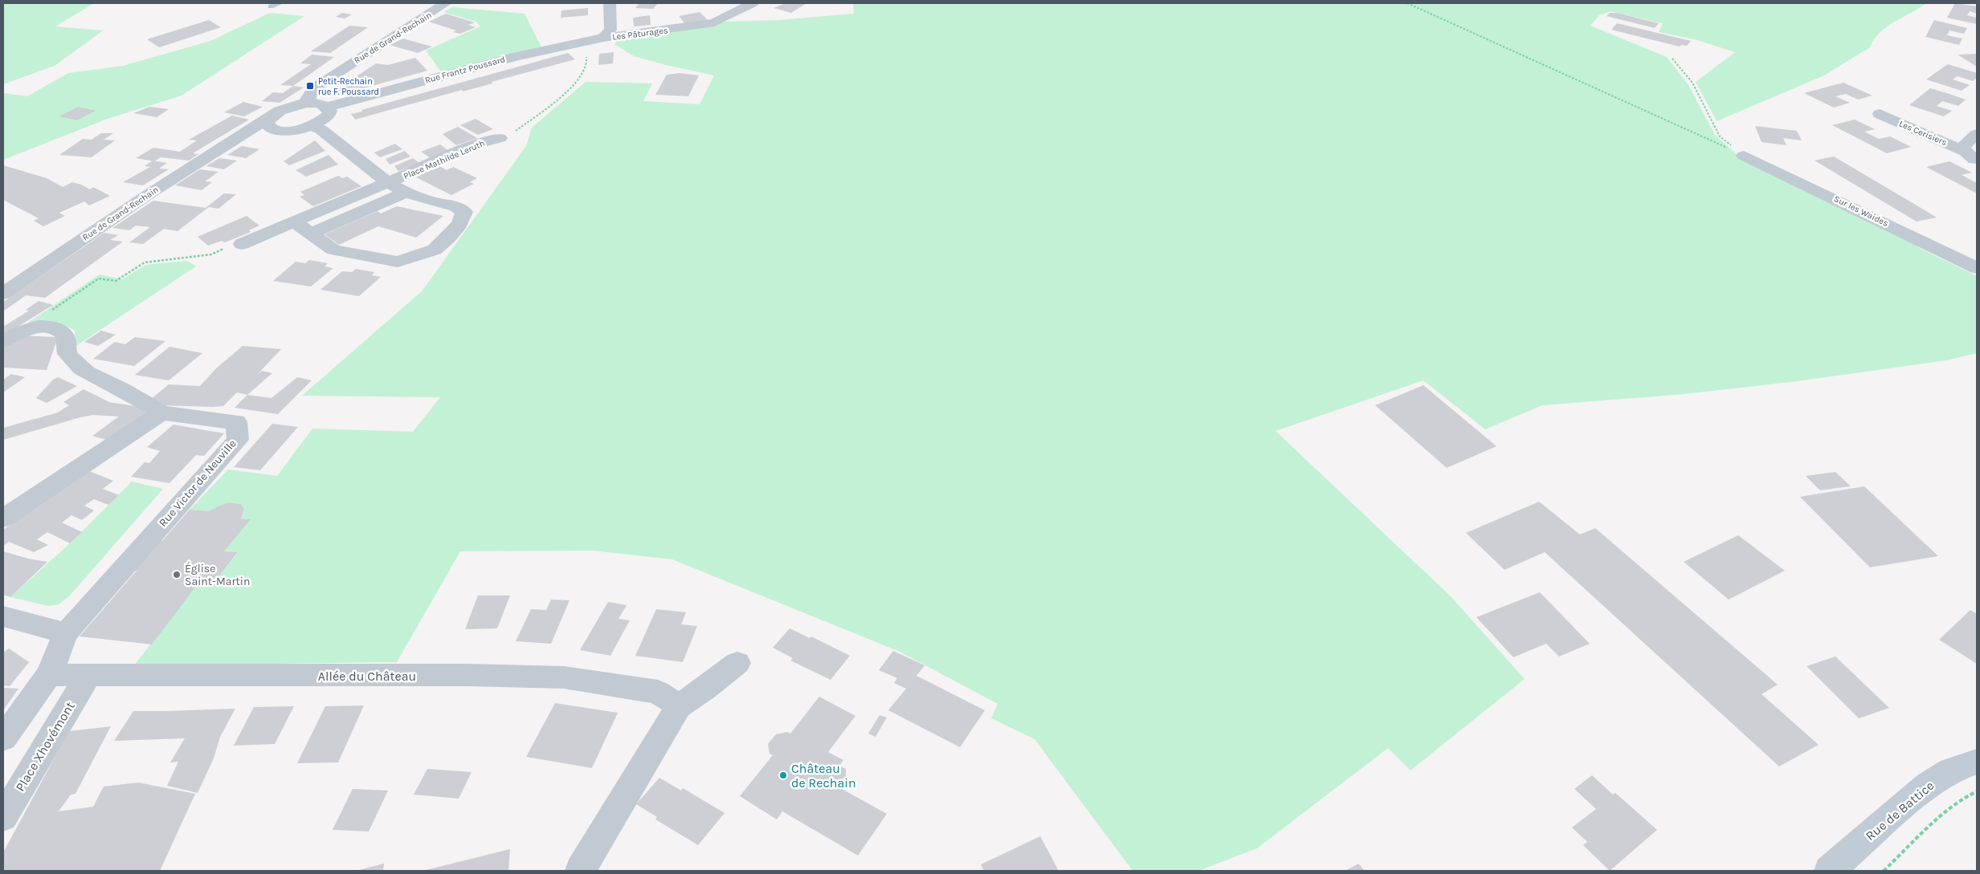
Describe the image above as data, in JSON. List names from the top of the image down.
{
  "streets": {
    "main road": ["Rue de Battice"],
    "street": [
      "Les Pâturages",
      "Rue de Grand-Rechain",
      "Rue Frantz Poussard",
      "Les Cerisiers",
      "Place Mathilde Leruth",
      "Sur les Waides",
      "Rue Victor de Neuville",
      "Allée du Château",
      "Place Xhovémont"
    ]
  },
  "crossings": [
    ["Les Pâturages", "Rue Frantz Poussard"],
    ["Rue Victor de Neuville", "Allée du Château"],
    ["Allée du Château", "Place Xhovémont"]
  ],
  "places": {
    "transit": ["Petit-Rechain rue F. Poussard"],
    "other": ["Église Saint-Martin", "Château de Rechain"]
  }
}
